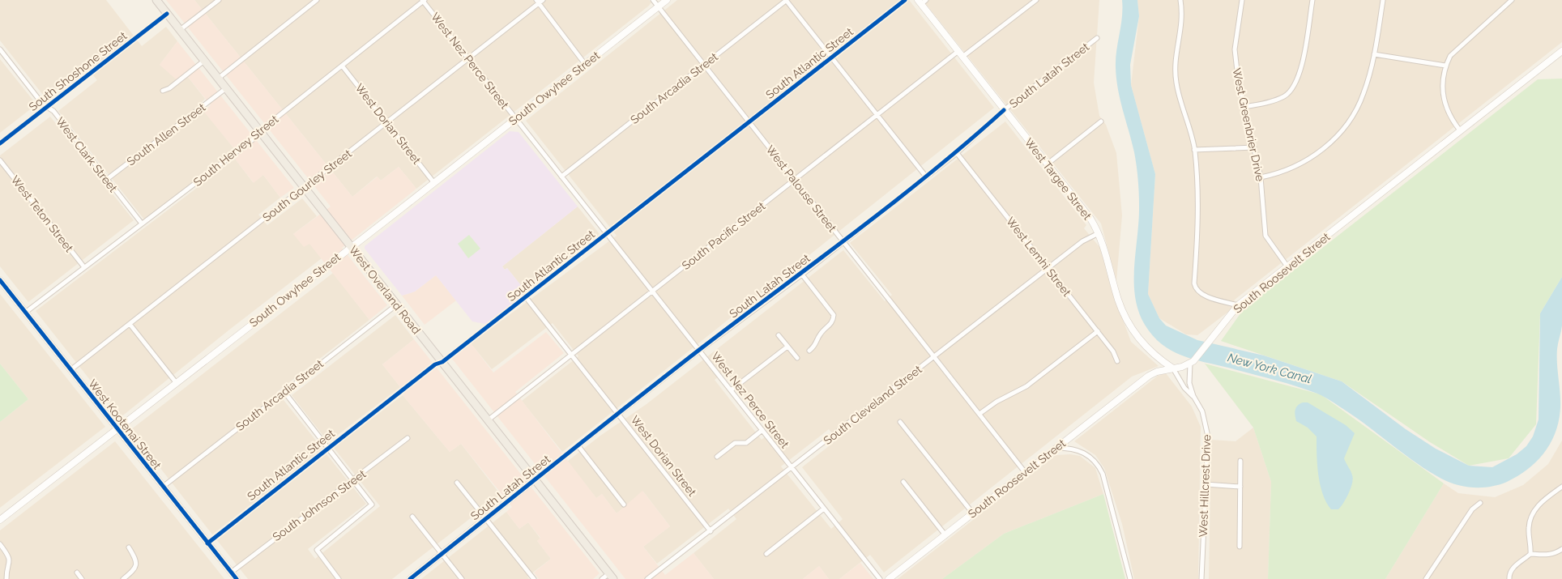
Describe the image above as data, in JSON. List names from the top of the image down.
{
  "streets": {
    "main road": ["West Overland Road"],
    "street": [
      "West Nez Perce Street",
      "South Atlantic Street",
      "South Shoshone Street",
      "South Latah Street",
      "South Owyhee Street",
      "South Arcadia Street",
      "West Dorian Street",
      "West Greenbrier Drive",
      "South Allen Street",
      "South Hervey Street",
      "West Clark Street",
      "West Targee Street",
      "South Gourley Street",
      "West Palouse Street",
      "West Teton Street",
      "South Pacific Street",
      "West Lemhi Street",
      "South Roosevelt Street",
      "South Cleveland Street",
      "West Kootenai Street",
      "West Hillcrest Drive",
      "South Johnson Street"
    ]
  },
  "crossings": [
    ["West Nez Perce Street", "South Atlantic Street"],
    ["West Nez Perce Street", "South Latah Street"],
    ["West Nez Perce Street", "South Owyhee Street"],
    ["West Nez Perce Street", "South Arcadia Street"],
    ["West Nez Perce Street", "South Hervey Street"],
    ["West Nez Perce Street", "South Gourley Street"],
    ["West Nez Perce Street", "South Pacific Street"],
    ["West Nez Perce Street", "South Cleveland Street"],
    ["South Atlantic Street", "West Dorian Street"],
    ["South Atlantic Street", "West Palouse Street"],
    ["South Atlantic Street", "West Overland Road"],
    ["South Atlantic Street", "West Kootenai Street"],
    ["South Shoshone Street", "West Clark Street"],
    ["South Shoshone Street", "West Overland Road"],
    ["South Latah Street", "West Dorian Street"],
    ["South Latah Street", "West Targee Street"],
    ["South Latah Street", "West Palouse Street"],
    ["South Latah Street", "West Lemhi Street"],
    ["South Latah Street", "West Overland Road"],
    ["South Owyhee Street", "West Dorian Street"],
    ["South Owyhee Street", "West Palouse Street"],
    ["South Owyhee Street", "West Overland Road"],
    ["South Owyhee Street", "West Kootenai Street"],
    ["South Arcadia Street", "West Palouse Street"],
    ["South Arcadia Street", "West Overland Road"],
    ["South Arcadia Street", "West Kootenai Street"],
    ["West Dorian Street", "South Hervey Street"],
    ["West Dorian Street", "South Gourley Street"],
    ["West Dorian Street", "South Pacific Street"],
    ["West Dorian Street", "South Cleveland Street"],
    ["West Greenbrier Drive", "South Roosevelt Street"],
    ["South Allen Street", "West Clark Street"],
    ["South Allen Street", "West Overland Road"],
    ["South Hervey Street", "West Clark Street"],
    ["South Hervey Street", "West Teton Street"],
    ["South Hervey Street", "West Overland Road"],
    ["South Hervey Street", "West Kootenai Street"],
    ["West Targee Street", "South Pacific Street"],
    ["West Targee Street", "South Roosevelt Street"],
    ["West Targee Street", "South Cleveland Street"],
    ["West Targee Street", "West Hillcrest Drive"],
    ["South Gourley Street", "West Overland Road"],
    ["South Gourley Street", "West Kootenai Street"],
    ["West Palouse Street", "South Pacific Street"],
    ["West Palouse Street", "South Roosevelt Street"],
    ["West Palouse Street", "South Cleveland Street"],
    ["South Pacific Street", "West Overland Road"],
    ["West Lemhi Street", "South Cleveland Street"],
    ["South Roosevelt Street", "West Hillcrest Drive"],
    ["West Kootenai Street", "South Johnson Street"]
  ],
  "water": ["New York Canal"]
}
